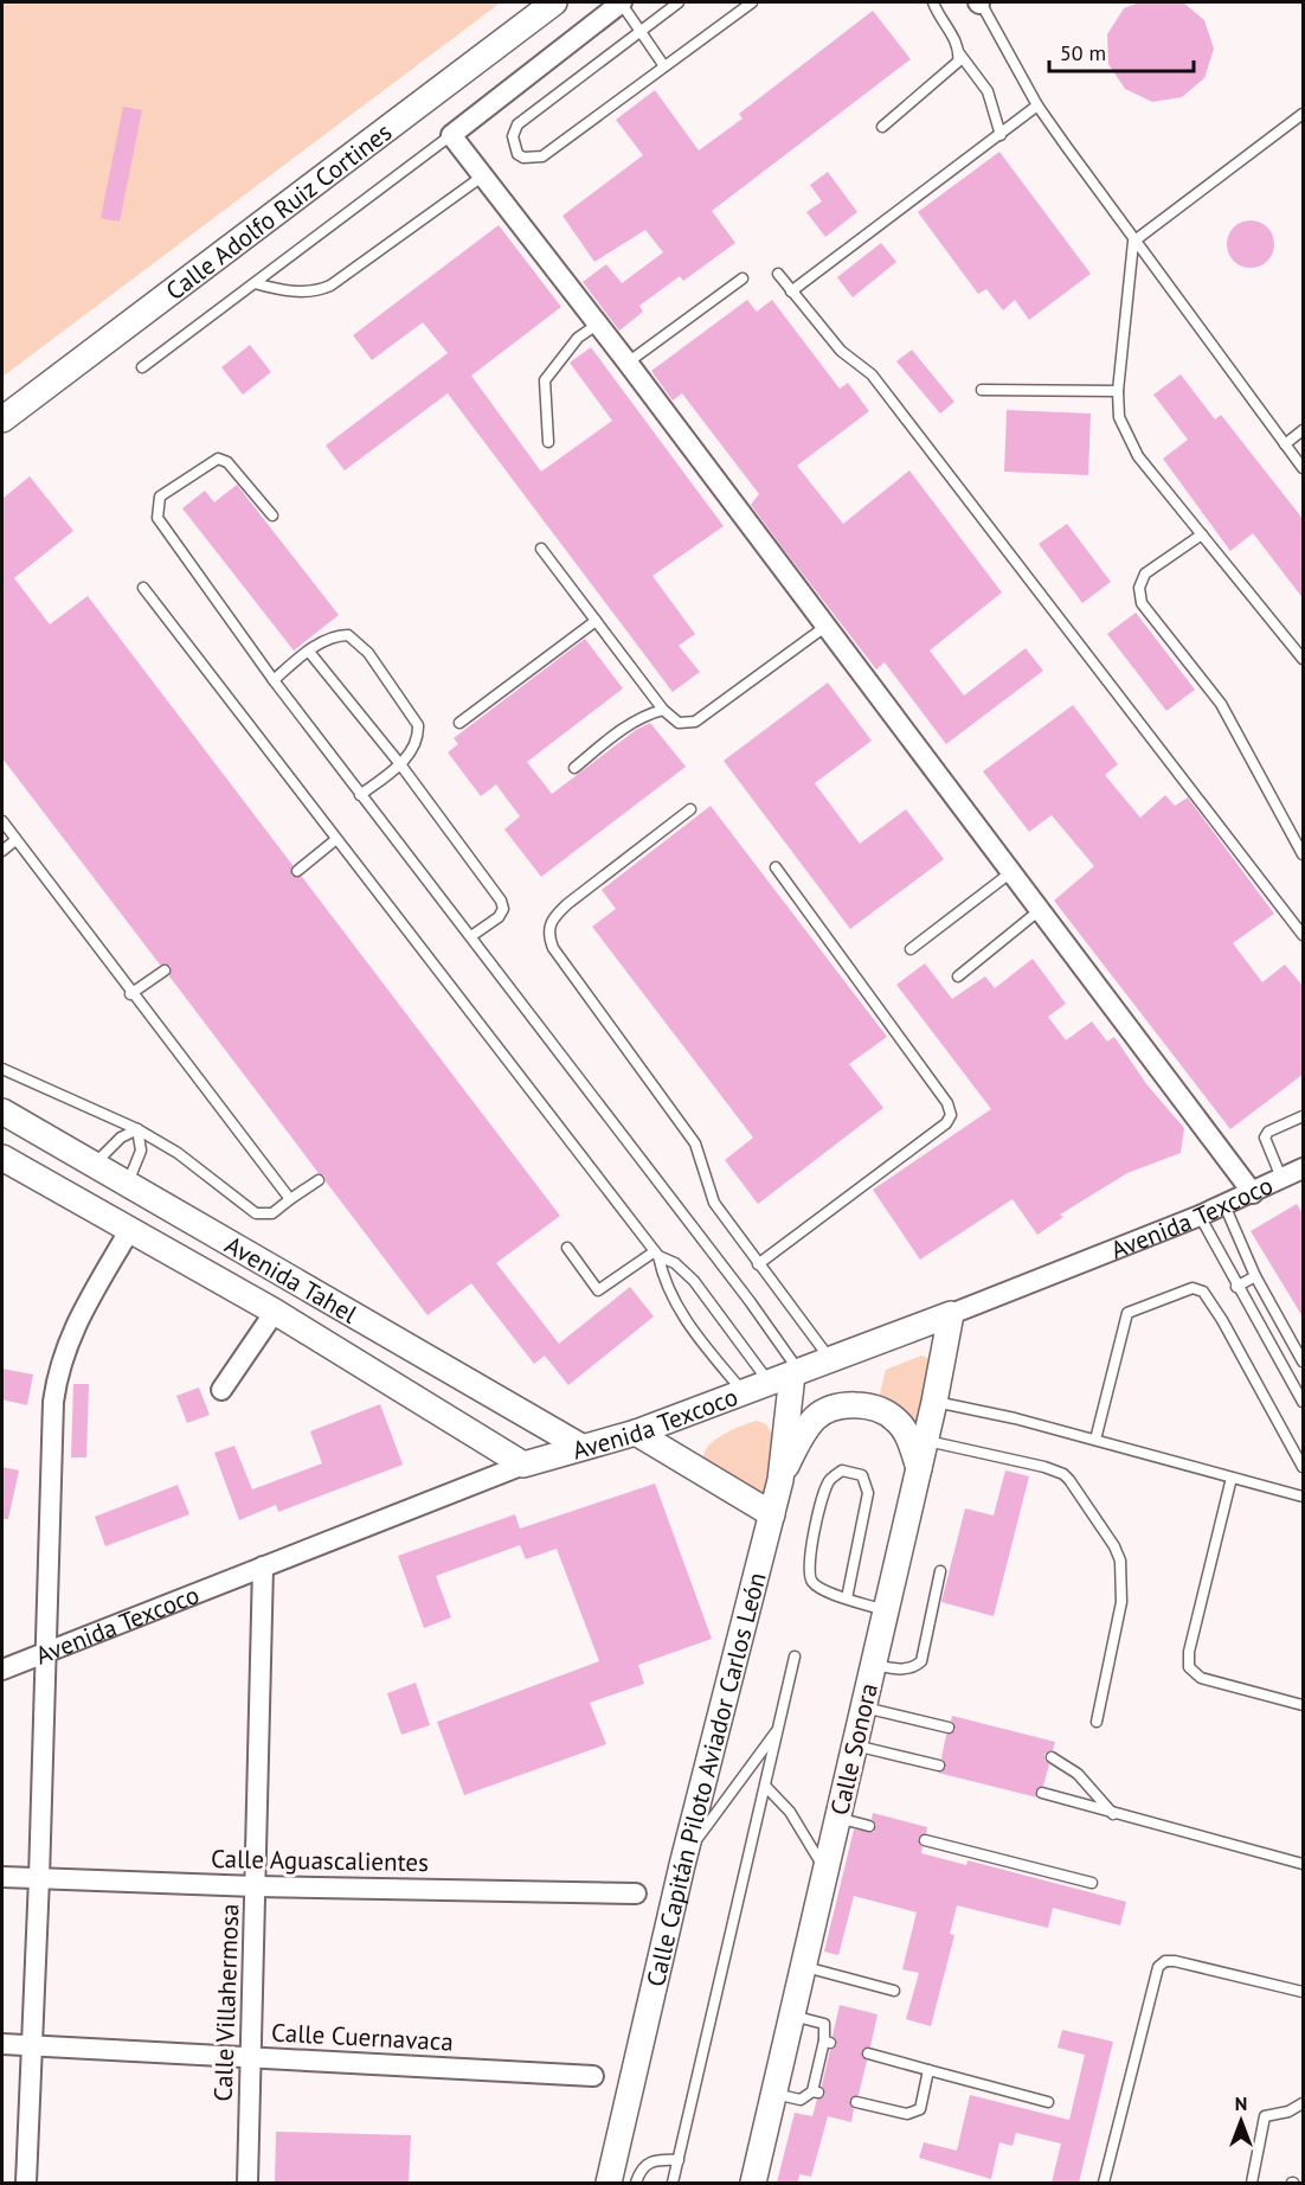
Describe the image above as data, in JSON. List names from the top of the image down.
{
  "streets": {
    "street": [
      "Calle Adolfo Ruiz Cortines",
      "Avenida Texcoco",
      "Avenida Tahel",
      "Calle Sonora",
      "Calle Capitán Piloto Aviador Carlos León",
      "Calle Aguascalientes",
      "Calle Villahermosa",
      "Calle Cuernavaca"
    ]
  },
  "crossings": [
    ["Avenida Texcoco", "Avenida Tahel"],
    ["Avenida Texcoco", "Calle Sonora"],
    ["Avenida Texcoco", "Calle Capitán Piloto Aviador Carlos León"],
    ["Avenida Texcoco", "Calle Villahermosa"],
    ["Calle Aguascalientes", "Calle Villahermosa"],
    ["Calle Villahermosa", "Calle Cuernavaca"]
  ],
  "scale_bar": "50 m",
  "north": "top"
}
